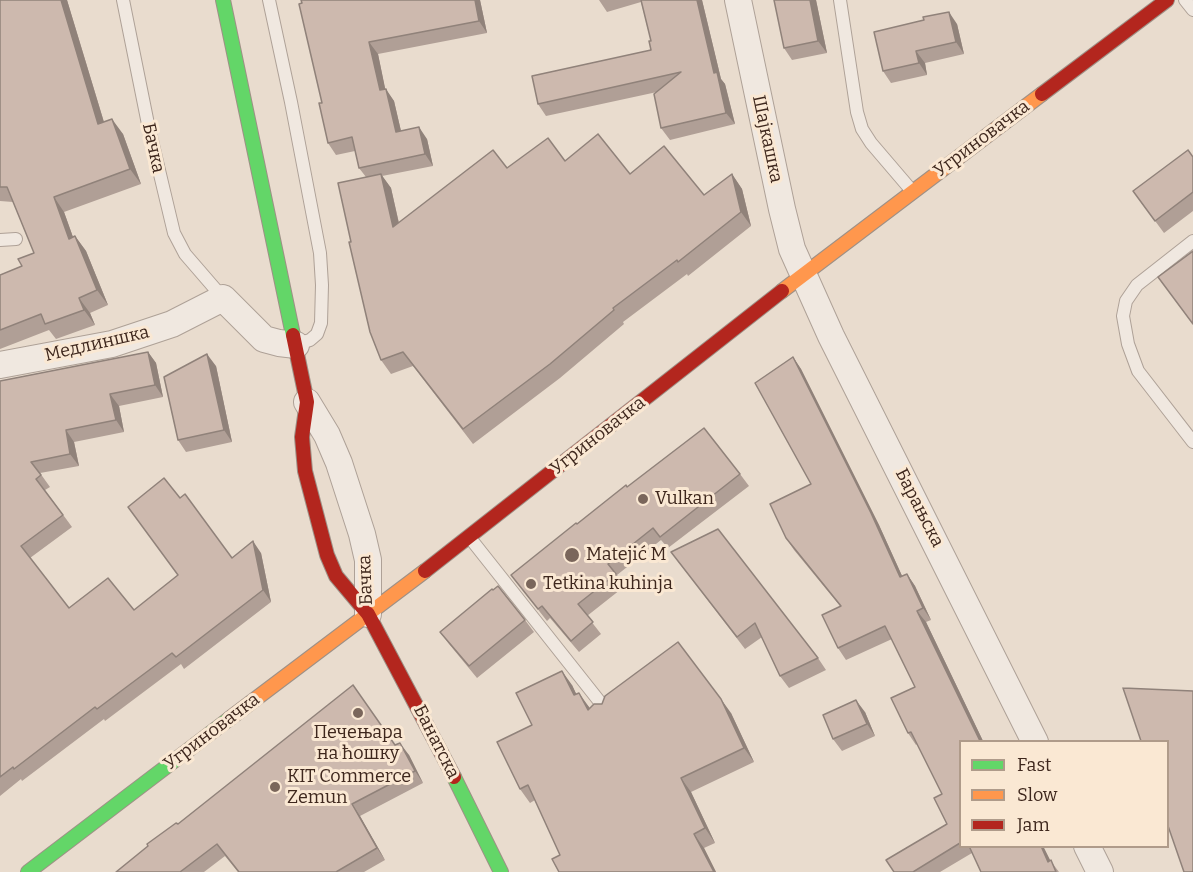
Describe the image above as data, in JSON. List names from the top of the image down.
{
  "streets": {
    "main road": ["Угриновачка", "Бачка", "Банатска"],
    "street": ["Шајкашка", "Медлиншка", "Барањска"]
  },
  "crossings": [
    ["Шајкашка", "Угриновачка"],
    ["Шајкашка", "Барањска"],
    ["Угриновачка", "Бачка"],
    ["Угриновачка", "Барањска"],
    ["Угриновачка", "Банатска"],
    ["Бачка", "Медлиншка"],
    ["Бачка", "Банатска"]
  ],
  "places": [
    "Vulkan",
    "Matejić M",
    "Tetkina kuhinja",
    "Печењара на ћошку",
    "KIT Commerce Zemun"
  ],
  "legend": ["Fast", "Slow", "Jam"]
}
